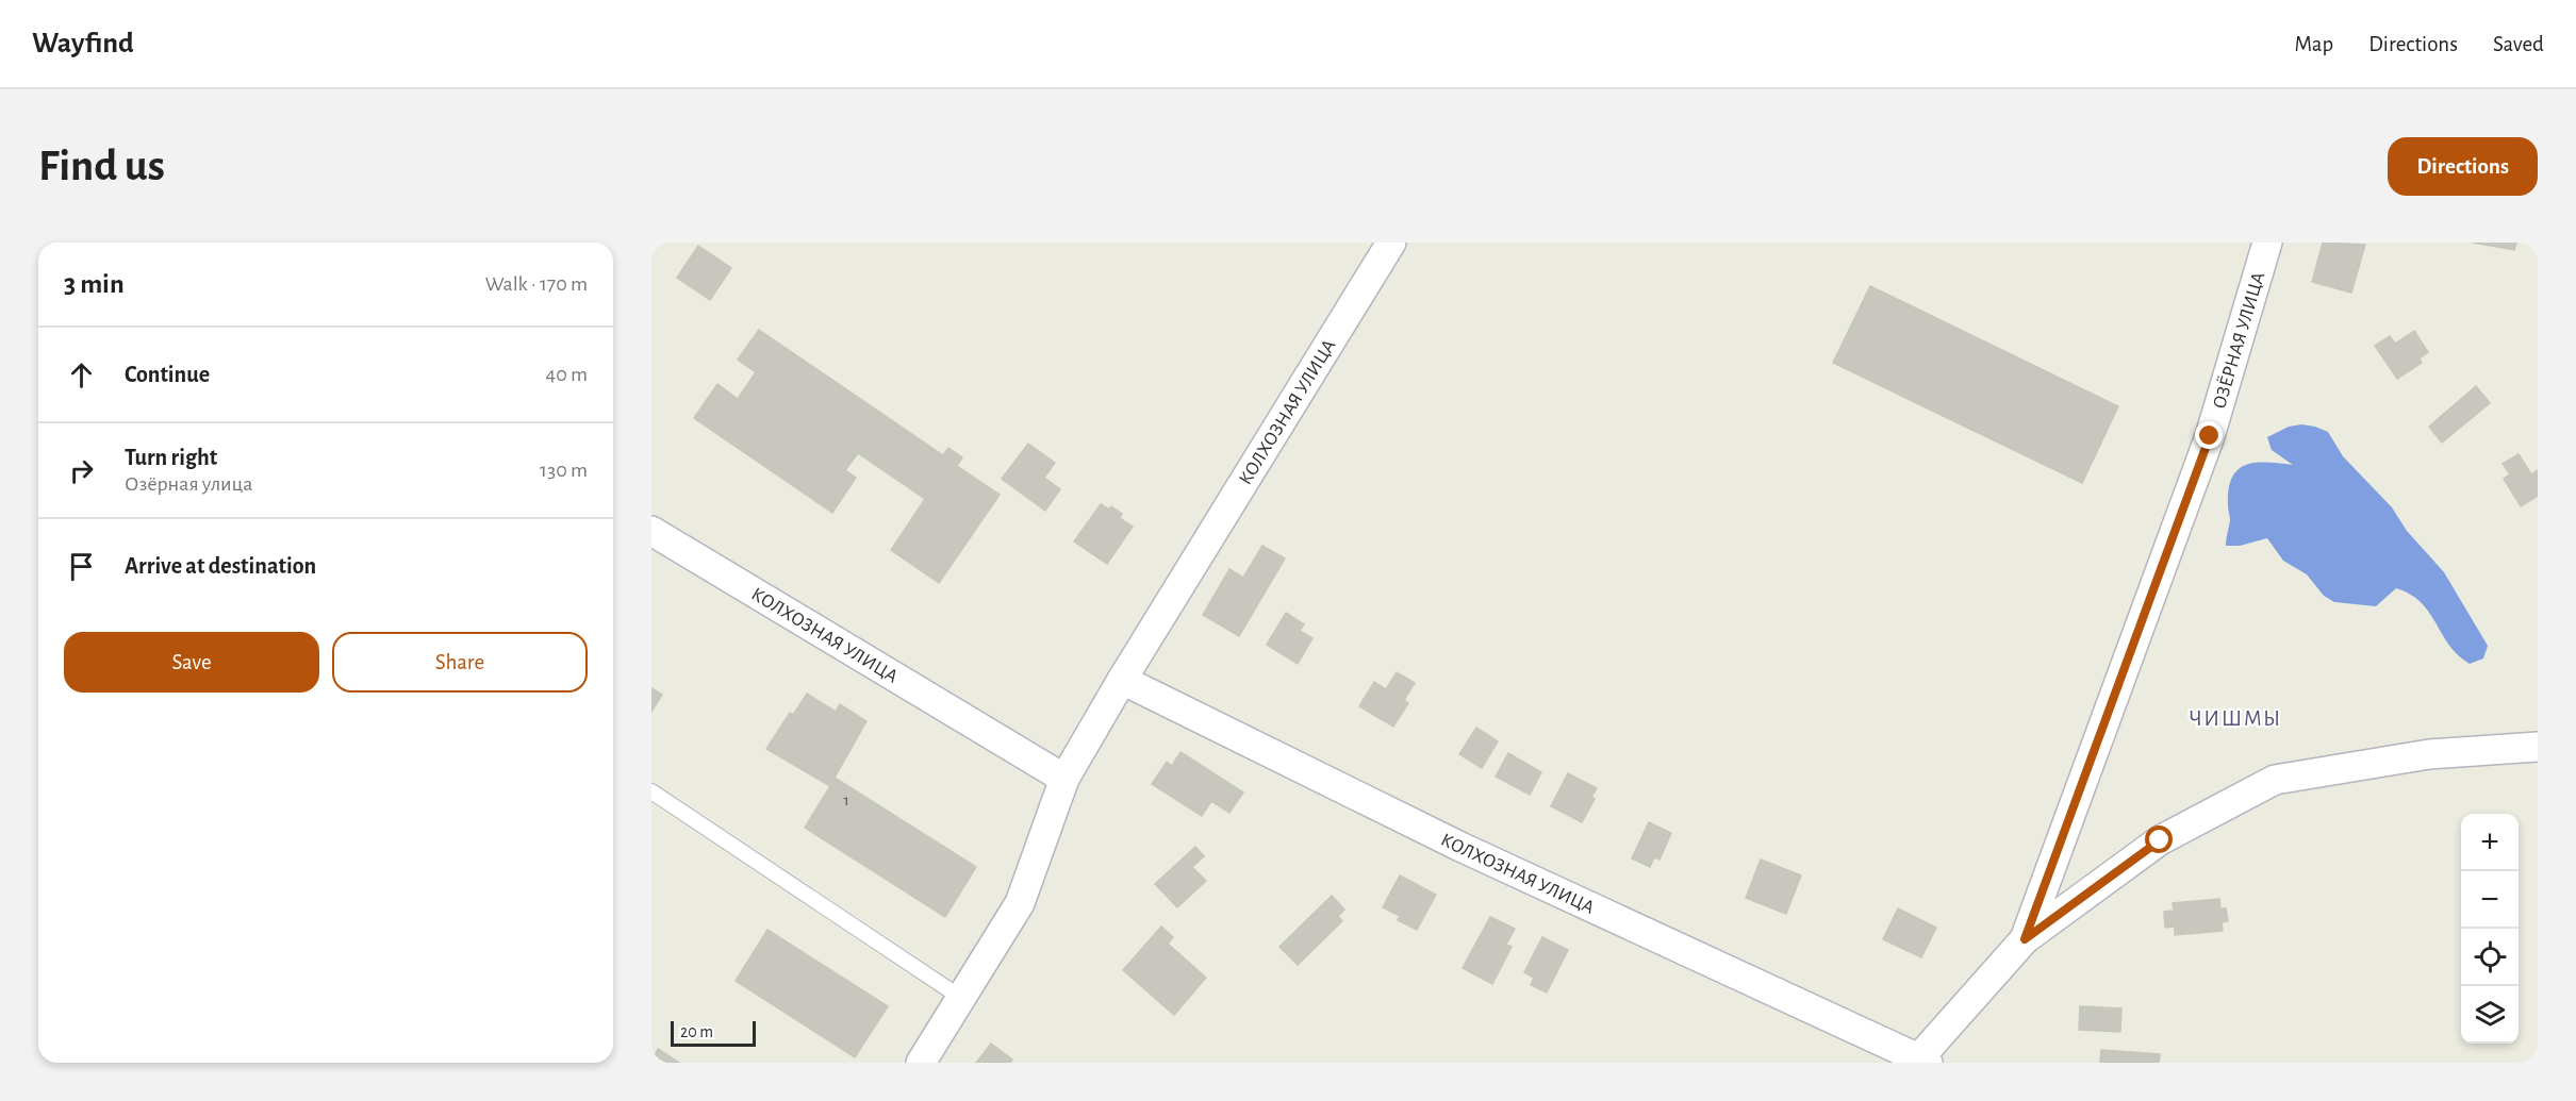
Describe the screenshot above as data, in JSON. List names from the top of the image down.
{
  "streets": {
    "street": ["ОЗЁРНАЯ УЛИЦА", "КОЛХОЗНАЯ УЛИЦА"]
  },
  "districts": ["ЧИШМЫ"],
  "house_numbers": ["1"],
  "scale_bar": "20 m",
  "page": {
    "header": "Wayfind",
    "nav": ["Map", "Directions", "Saved"],
    "buttons": [
      "Directions",
      ["Save", "Share"]
    ],
    "title": "Find us",
    "heading": ["3 min", "Walk · 170 m"],
    "list": [
      ["Continue", "40 m"],
      ["Turn right", "Озёрная улица", "130 m"],
      "Arrive at destination"
    ],
    "map_buttons": ["+", "−"],
    "scale": "20 m"
  }
}
